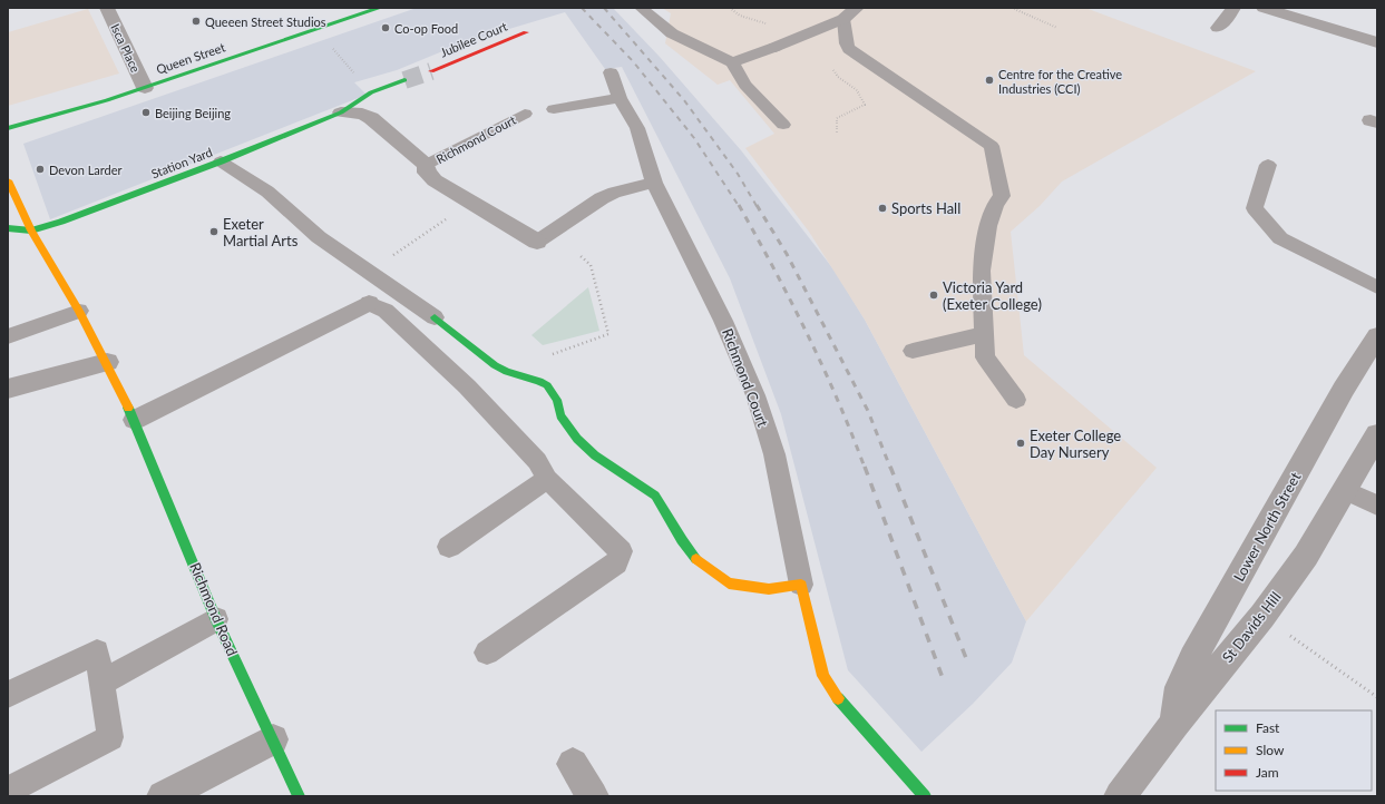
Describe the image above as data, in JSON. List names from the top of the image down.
{
  "streets": {
    "street": [
      "Jubilee Court",
      "Isca Place",
      "Queen Street",
      "Richmond Court",
      "Station Yard",
      "Lower North Street",
      "Richmond Road",
      "St Davids Hill"
    ]
  },
  "crossings": [
    ["Isca Place", "Queen Street"],
    ["Richmond Court", "Station Yard"],
    ["Station Yard", "Richmond Road"],
    ["Lower North Street", "St Davids Hill"]
  ],
  "places": [
    "Queeen Street Studios",
    "Co-op Food",
    "Centre for the Creative Industries (CCI)",
    "Beijing Beijing",
    "Devon Larder",
    "Sports Hall",
    "Exeter Martial Arts",
    "Victoria Yard (Exeter College)",
    "Exeter College Day Nursery"
  ],
  "legend": ["Fast", "Slow", "Jam"]
}
